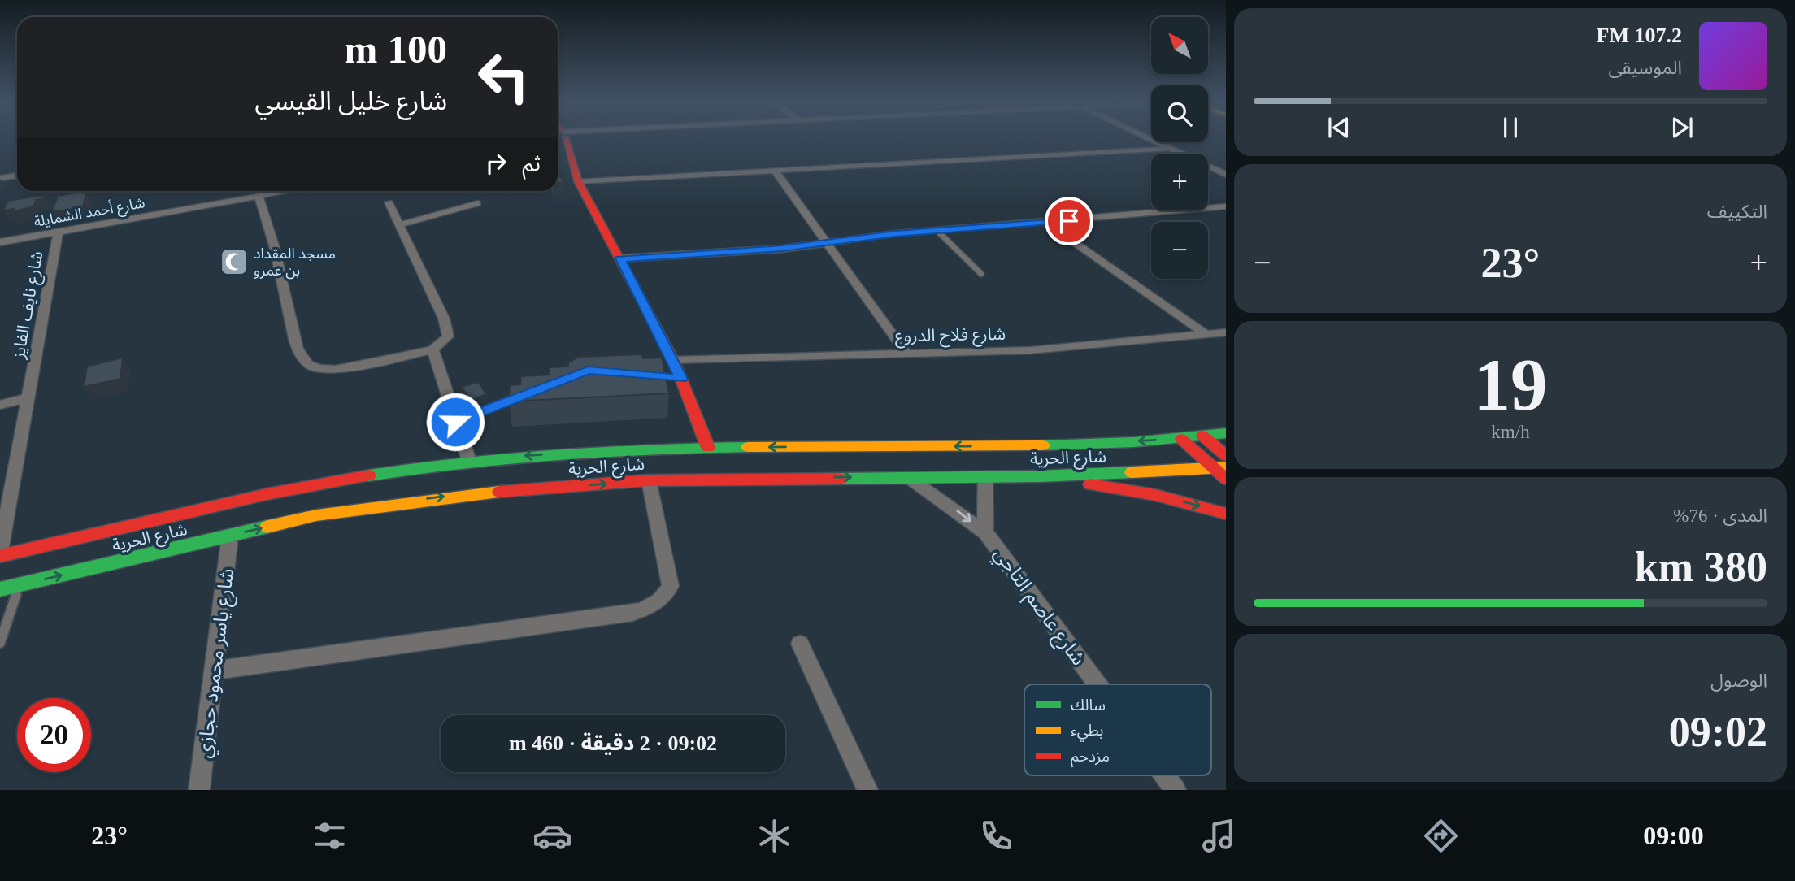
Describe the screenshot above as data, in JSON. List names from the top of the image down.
{
  "streets": {
    "main road": ["شارع الحرية"],
    "street": [
      "شارع أحمد الشمايلة",
      "شارع نايف الفايز",
      "شارع فلاح الدروع",
      "شارع عاصم التاجي",
      "شارع ياسر محمود حجازي"
    ]
  },
  "crossings": [
    ["شارع أحمد الشمايلة", "شارع نايف الفايز"],
    ["شارع نايف الفايز", "شارع الحرية"],
    ["شارع الحرية", "شارع عاصم التاجي"],
    ["شارع الحرية", "شارع ياسر محمود حجازي"]
  ],
  "places": {
    "mosque": ["مسجد المقداد بن عمرو"]
  },
  "legend": ["سالك", "بطيء", "مزدحم"],
  "north": "top left",
  "page": {
    "map_buttons": ["+", "−"],
    "turn": ["100 m", "شارع خليل القيسي"],
    "song": ["107.2 FM", "الموسيقى"],
    "then": "ثم",
    "tile": [
      "التكييف",
      ["19", "km/h"],
      ["المدى · 76%", "380 km"],
      ["الوصول", "09:02"]
    ],
    "heat": ["−", "23°", "+"],
    "limit": "20",
    "trip": "09:02 · 2 دقيقة · 460 m",
    "tabs": ["09:00", "23°"]
  }
}
